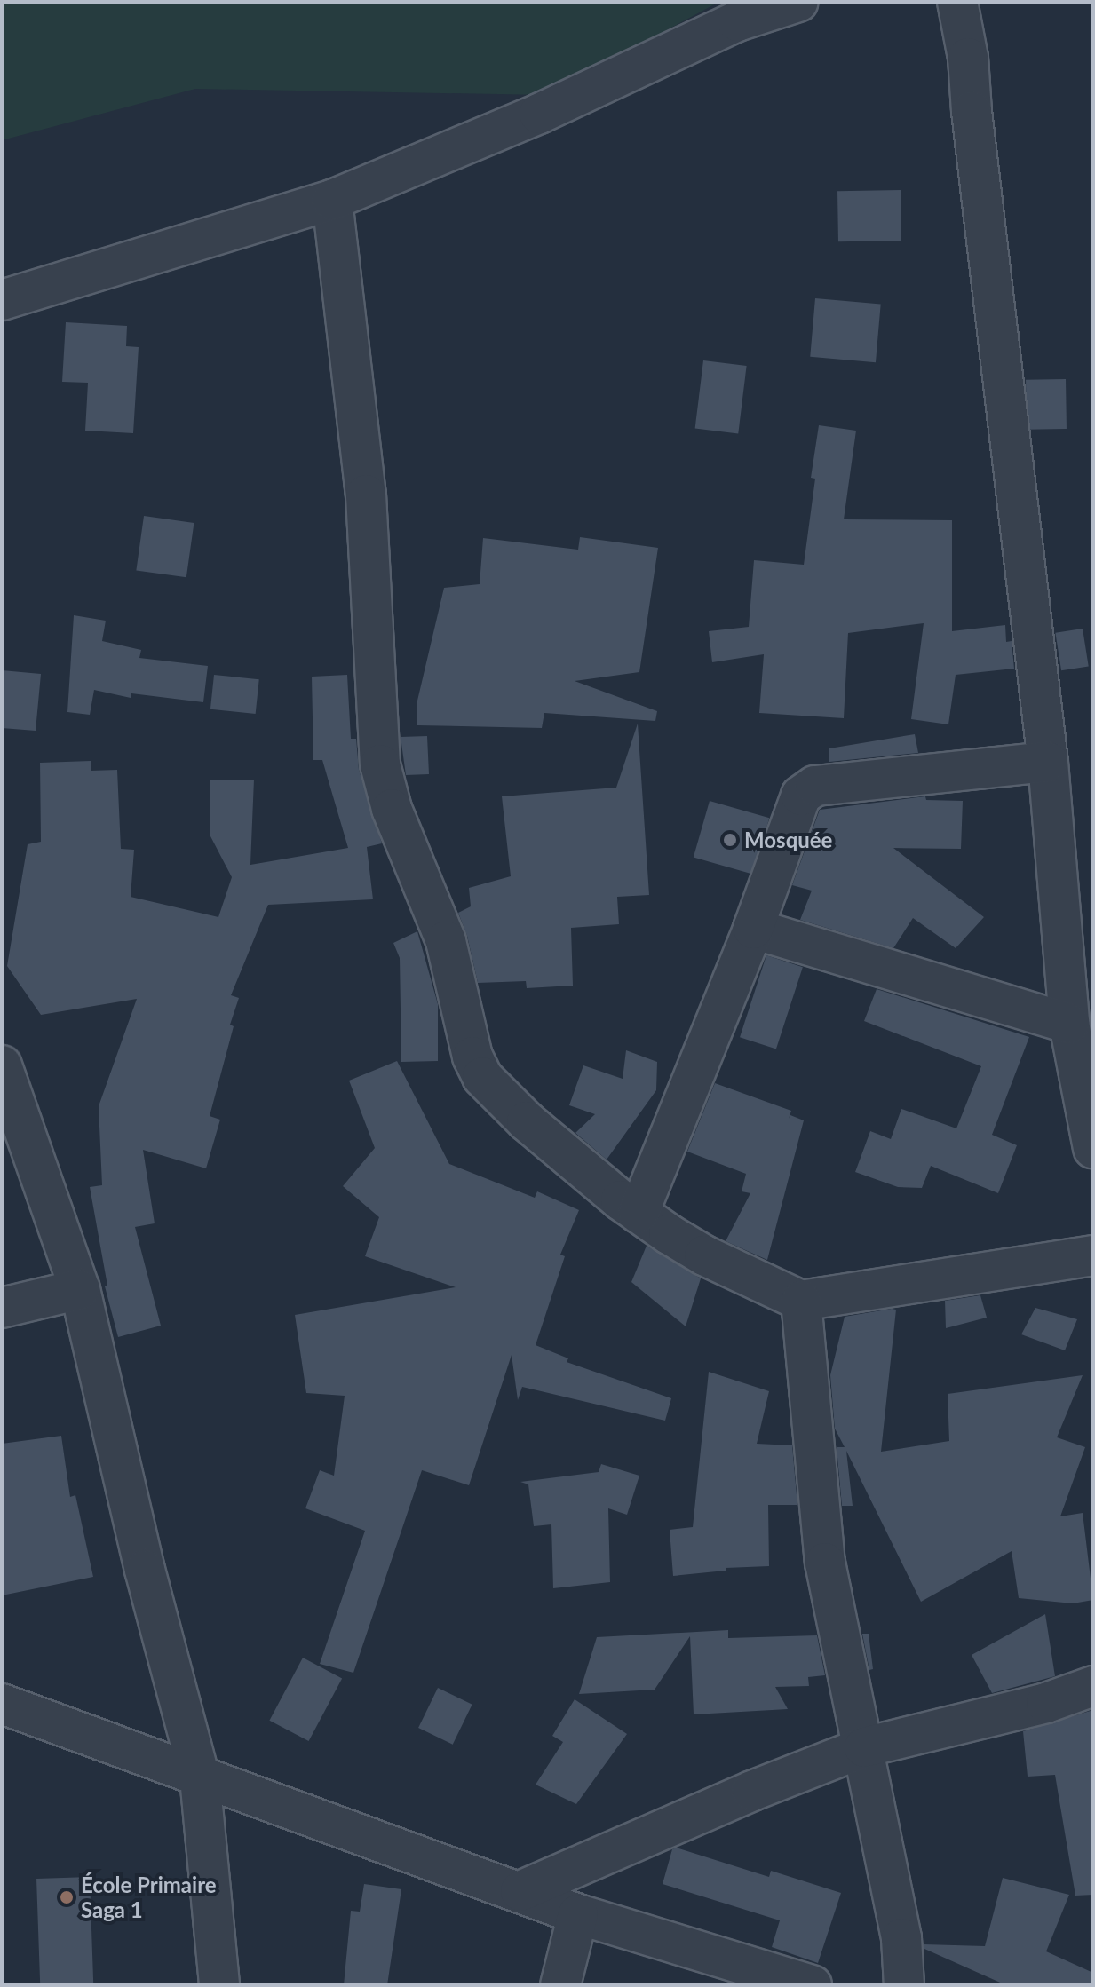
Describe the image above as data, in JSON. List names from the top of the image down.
{
  "places": ["Mosquée", "École Primaire Saga 1"]
}
